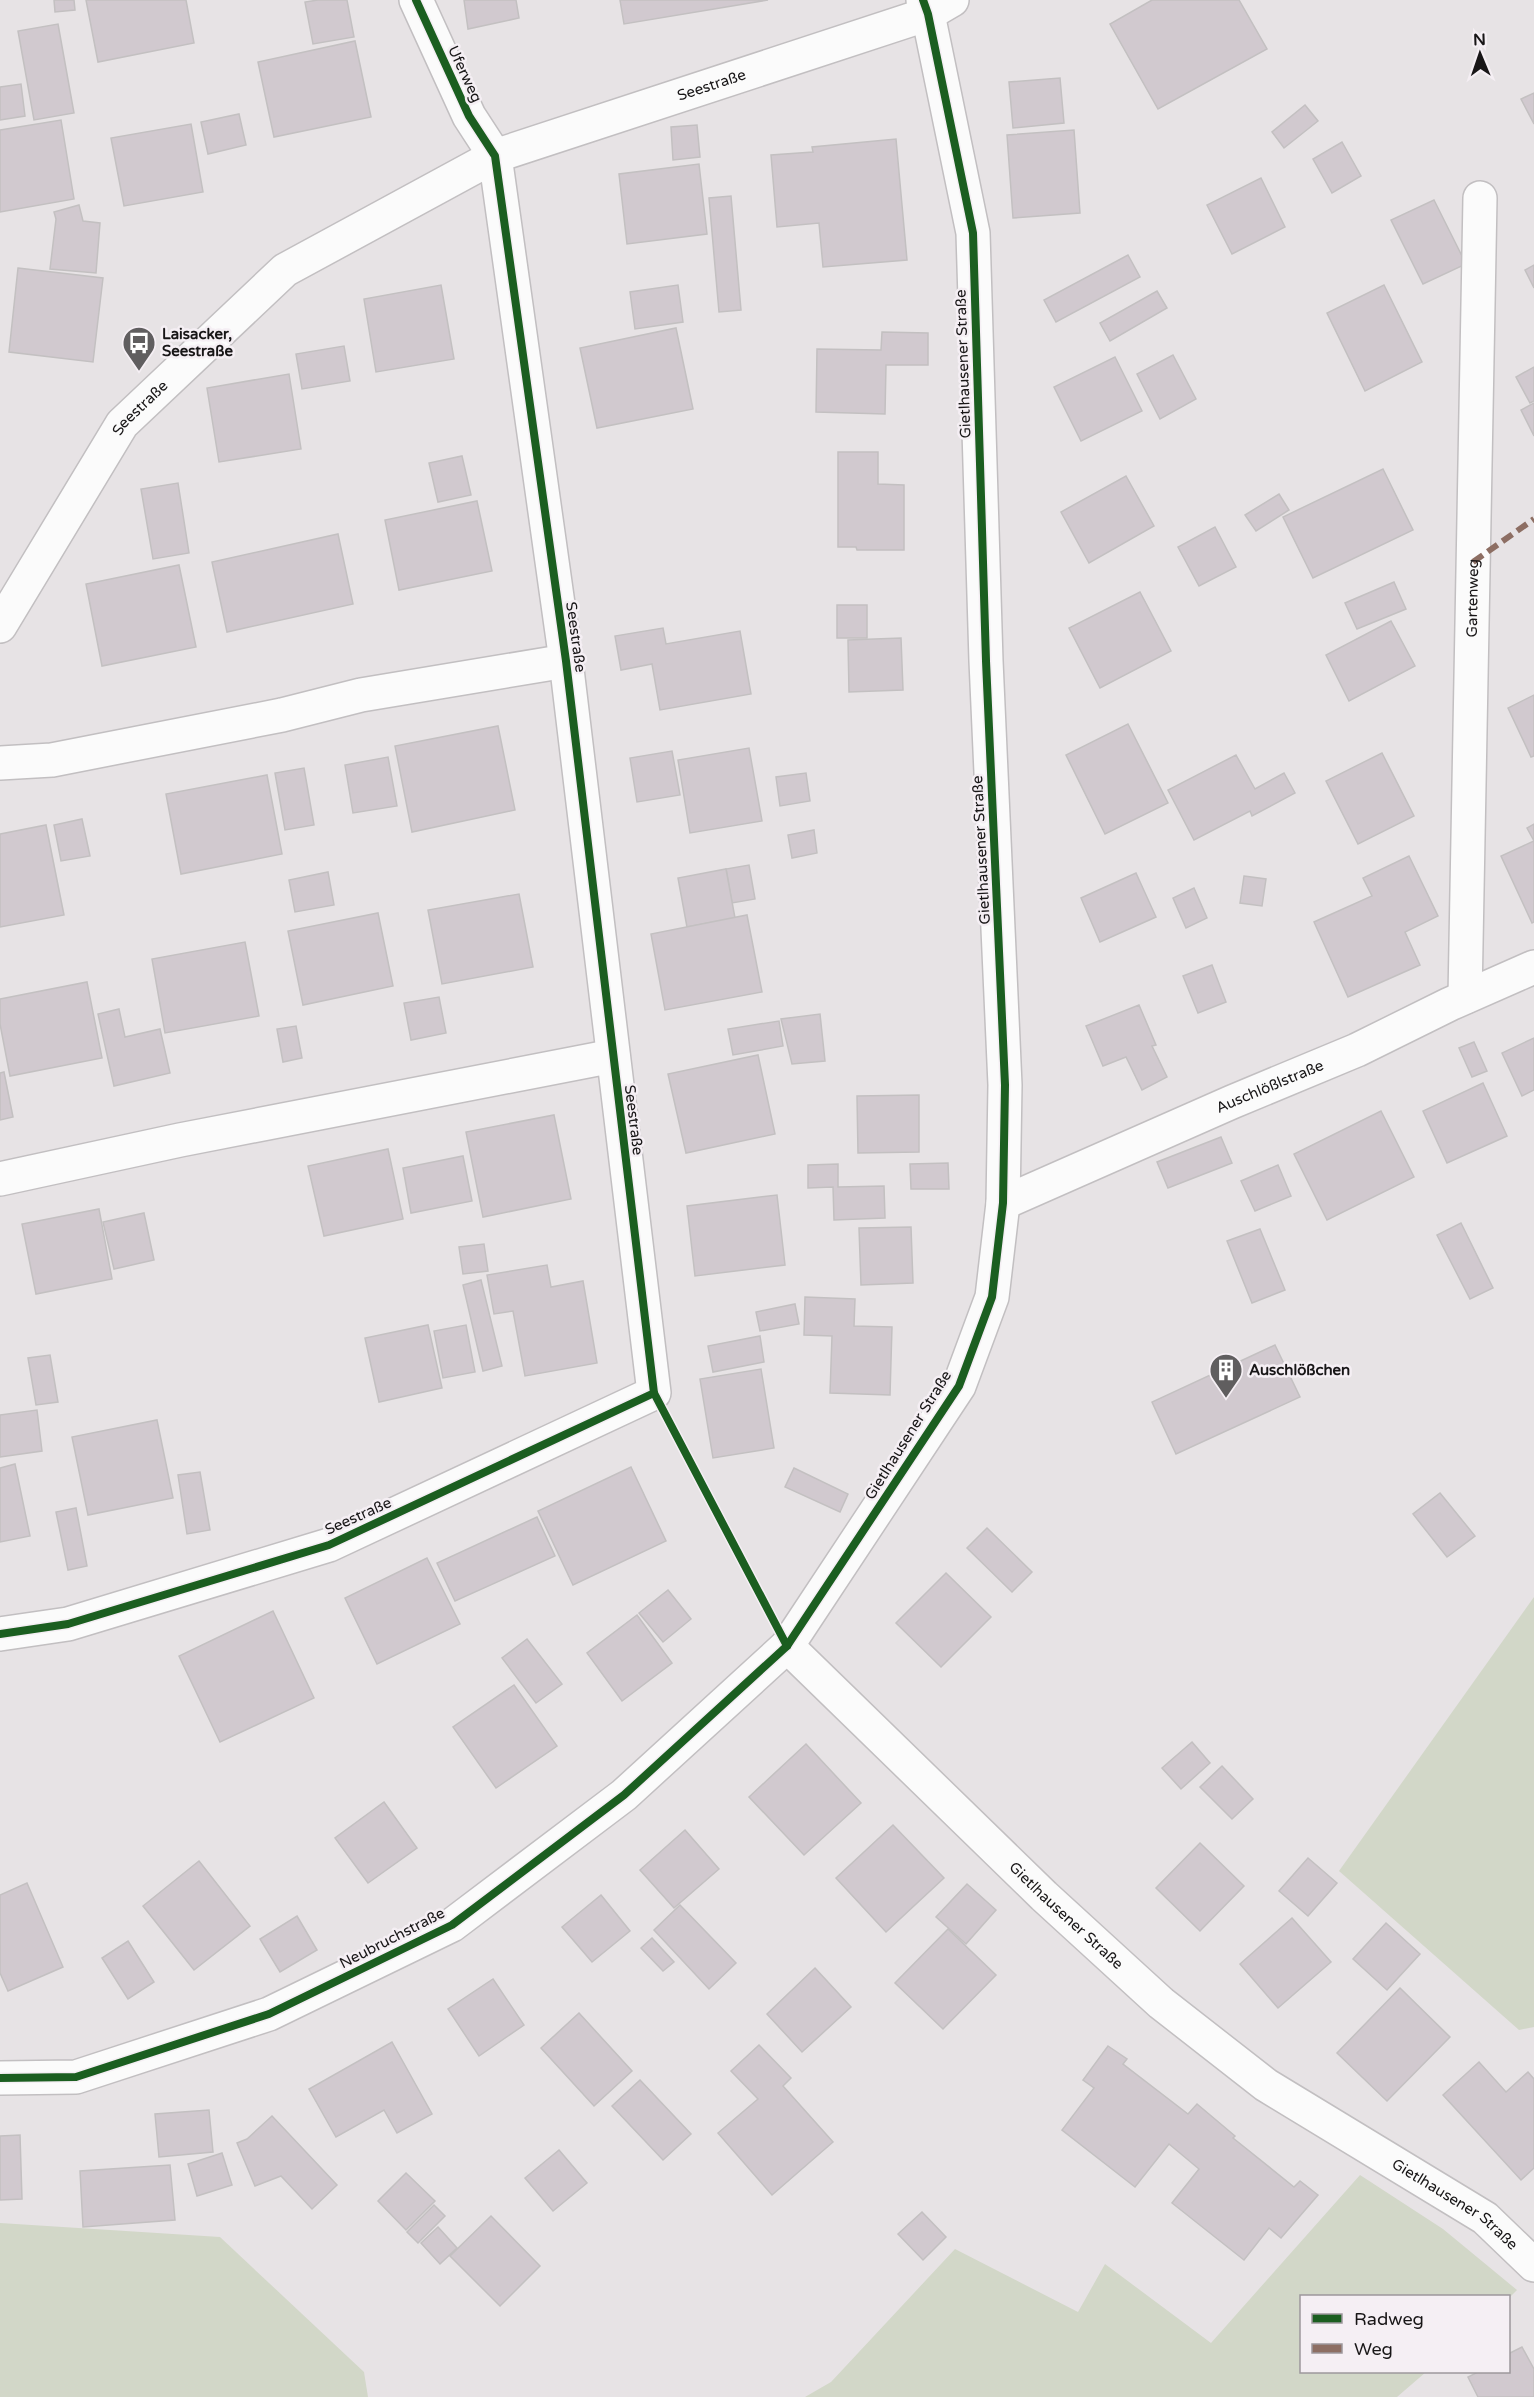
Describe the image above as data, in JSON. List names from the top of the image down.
{
  "streets": {
    "street": [
      "Uferweg",
      "Seestraße",
      "Gietlhausener Straße",
      "Gartenweg",
      "Auschlößlstraße",
      "Neubruchstraße"
    ]
  },
  "crossings": [
    ["Uferweg", "Seestraße"],
    ["Seestraße", "Gietlhausener Straße"],
    ["Gietlhausener Straße", "Auschlößlstraße"],
    ["Gietlhausener Straße", "Neubruchstraße"],
    ["Gartenweg", "Auschlößlstraße"]
  ],
  "places": {
    "bus stop": ["Laisacker, Seestraße"],
    "building": ["Auschlößchen"]
  },
  "legend": ["Radweg", "Weg"],
  "north": "top"
}
